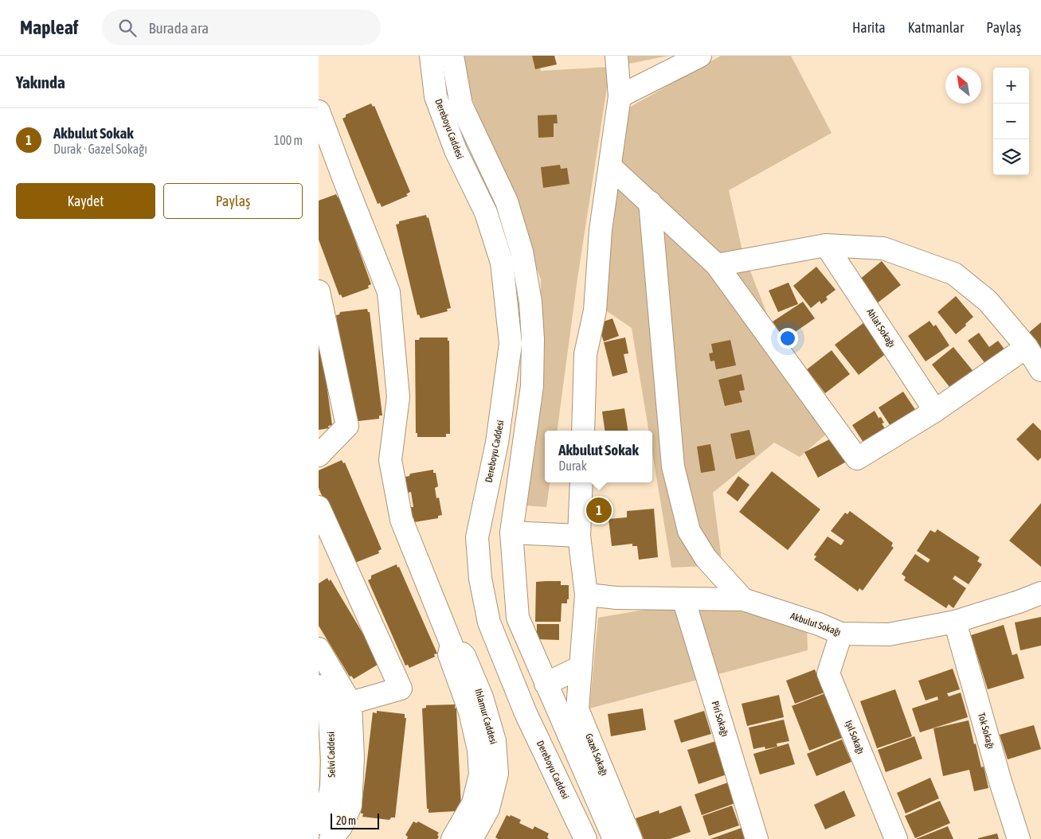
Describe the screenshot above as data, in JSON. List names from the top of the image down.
{
  "streets": {
    "street": [
      "Dereboyu Caddesi",
      "Ahlat Sokağı",
      "Akbulut Sokağı",
      "Ihlamur Caddesi",
      "Piri Sokağı",
      "Tok Sokağı",
      "Işıl Sokağı",
      "Selvi Caddesi",
      "Gazel Sokağı"
    ]
  },
  "crossings": [
    ["Akbulut Sokağı", "Piri Sokağı"],
    ["Akbulut Sokağı", "Tok Sokağı"],
    ["Akbulut Sokağı", "Işıl Sokağı"],
    ["Akbulut Sokağı", "Gazel Sokağı"]
  ],
  "scale_bar": "20 m",
  "north": "top left",
  "page": {
    "header": "Mapleaf",
    "search": "Burada ara",
    "nav": ["Harita", "Katmanlar", "Paylaş"],
    "heading": "Yakında",
    "map_buttons": ["+", "−"],
    "list": [
      {
        "mark": "1",
        "name": "Akbulut Sokak",
        "note": "Durak · Gazel Sokağı",
        "value": "100 m"
      }
    ],
    "buttons": ["Kaydet", "Paylaş"],
    "popup": ["Akbulut Sokak", "Durak"],
    "pins": "1",
    "scale": "20 m"
  }
}
